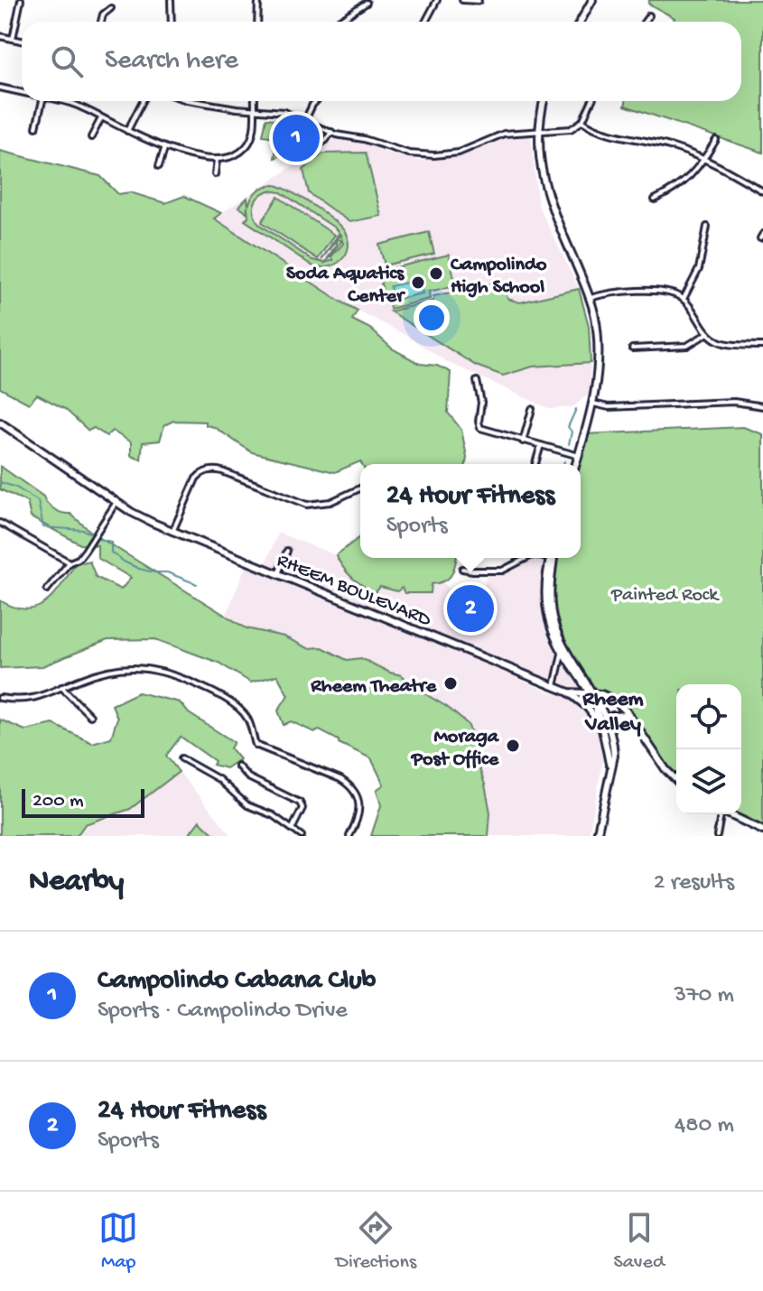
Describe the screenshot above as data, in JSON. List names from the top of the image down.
{
  "streets": {
    "main road": ["RHEEM BOULEVARD"]
  },
  "districts": ["Rheem Valley"],
  "parks": ["Painted Rock"],
  "places": [
    "Campolindo High School",
    "Soda Aquatics Center",
    "Rheem Theatre",
    "Moraga Post Office"
  ],
  "scale_bar": "200 m",
  "page": {
    "search": "Search here",
    "pins": ["1", "2"],
    "popup": ["24 Hour Fitness", "Sports"],
    "scale": "200 m",
    "heading": ["Nearby", "2 results"],
    "list": [
      {
        "mark": "1",
        "name": "Campolindo Cabana Club",
        "note": "Sports · Campolindo Drive",
        "value": "370 m"
      },
      {
        "mark": "2",
        "name": "24 Hour Fitness",
        "note": "Sports",
        "value": "480 m"
      }
    ],
    "nav": ["Map", "Directions", "Saved"]
  }
}
